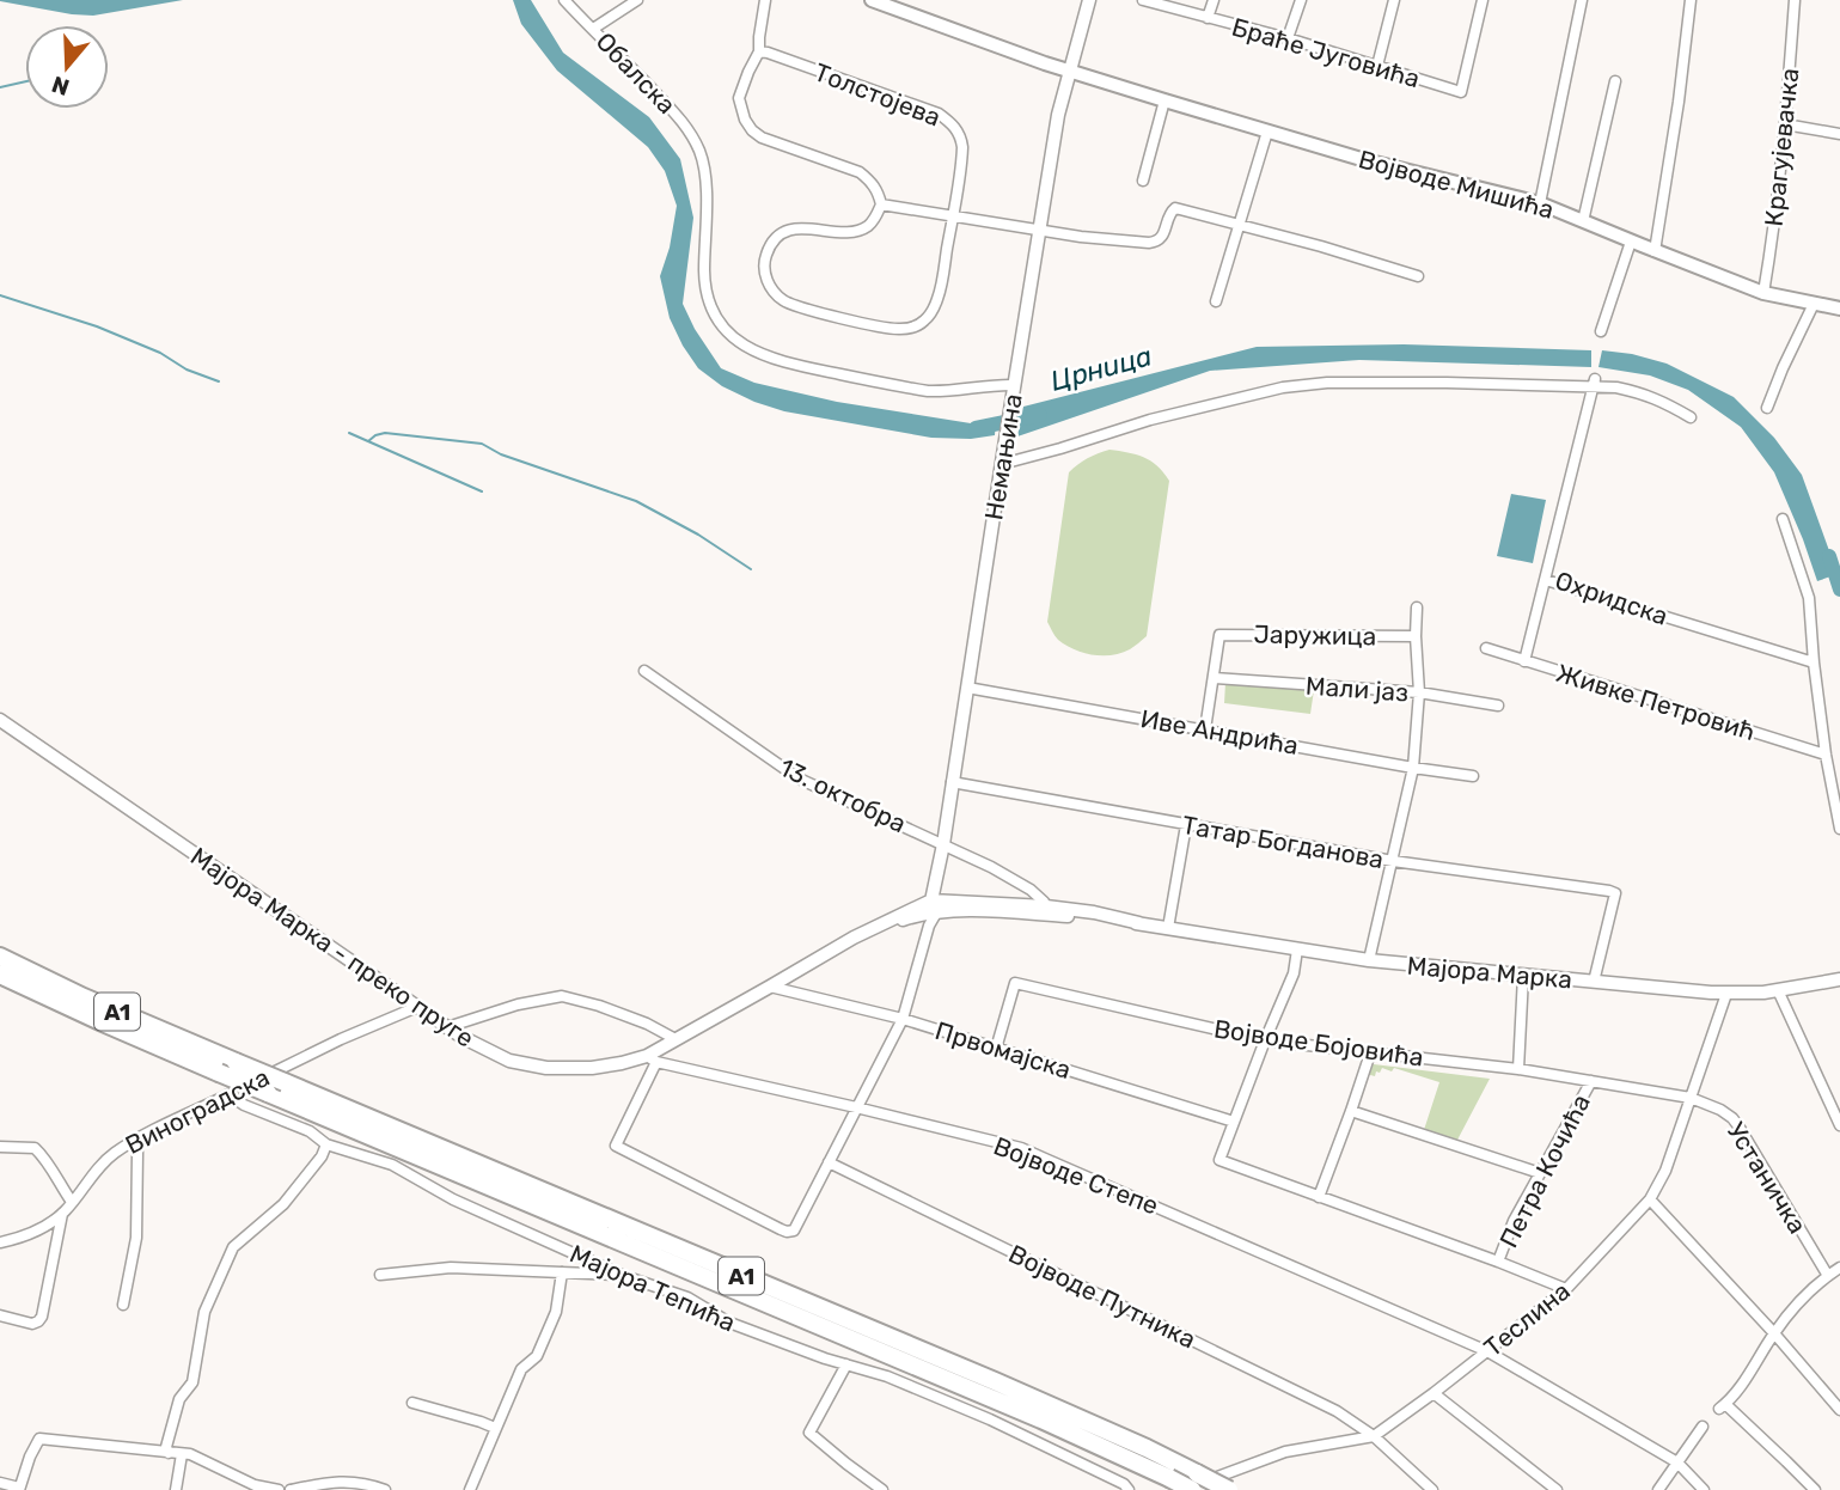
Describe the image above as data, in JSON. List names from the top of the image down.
{
  "streets": {
    "highway": ["A1"],
    "main road": ["Војводе Мишића"],
    "street": [
      "Браће Југовића",
      "Обалска",
      "Толстојева",
      "Крагујевачка",
      "Немањина",
      "Охридска",
      "Јаружица",
      "Мали јаз",
      "Живке Петровић",
      "Иве Андрића",
      "13. октобра",
      "Татар Богданова",
      "Мајора Марка - преко пруге",
      "Мајора Марка",
      "Војводе Бојовића",
      "Првомајска",
      "Виноградска",
      "Петра Кочића",
      "Војводе Степе",
      "Устаничка",
      "Мајора Тепића",
      "Војводе Путника",
      "Теслина"
    ]
  },
  "crossings": [
    ["Обалска", "Немањина"],
    ["Крагујевачка", "Војводе Мишића"],
    ["Војводе Мишића", "Немањина"],
    ["Немањина", "Иве Андрића"],
    ["Немањина", "13. октобра"],
    ["Немањина", "Татар Богданова"],
    ["Немањина", "Мајора Марка"],
    ["Јаружица", "Мали јаз"],
    ["13. октобра", "Мајора Марка"],
    ["Татар Богданова", "Мајора Марка"],
    ["Мајора Марка - преко пруге", "Мајора Марка"],
    ["Мајора Марка - преко пруге", "Виноградска"],
    ["Мајора Марка - преко пруге", "Војводе Степе"],
    ["Мајора Марка", "Првомајска"],
    ["Мајора Марка", "Теслина"],
    ["Војводе Бојовића", "Првомајска"],
    ["Војводе Бојовића", "Петра Кочића"],
    ["Војводе Бојовића", "Устаничка"],
    ["Војводе Бојовића", "Теслина"],
    ["Виноградска", "Мајора Тепића"],
    ["Војводе Степе", "Теслина"],
    ["Устаничка", "Теслина"],
    ["Војводе Путника", "Теслина"]
  ],
  "water": ["Црница"],
  "north": "bottom"
}
